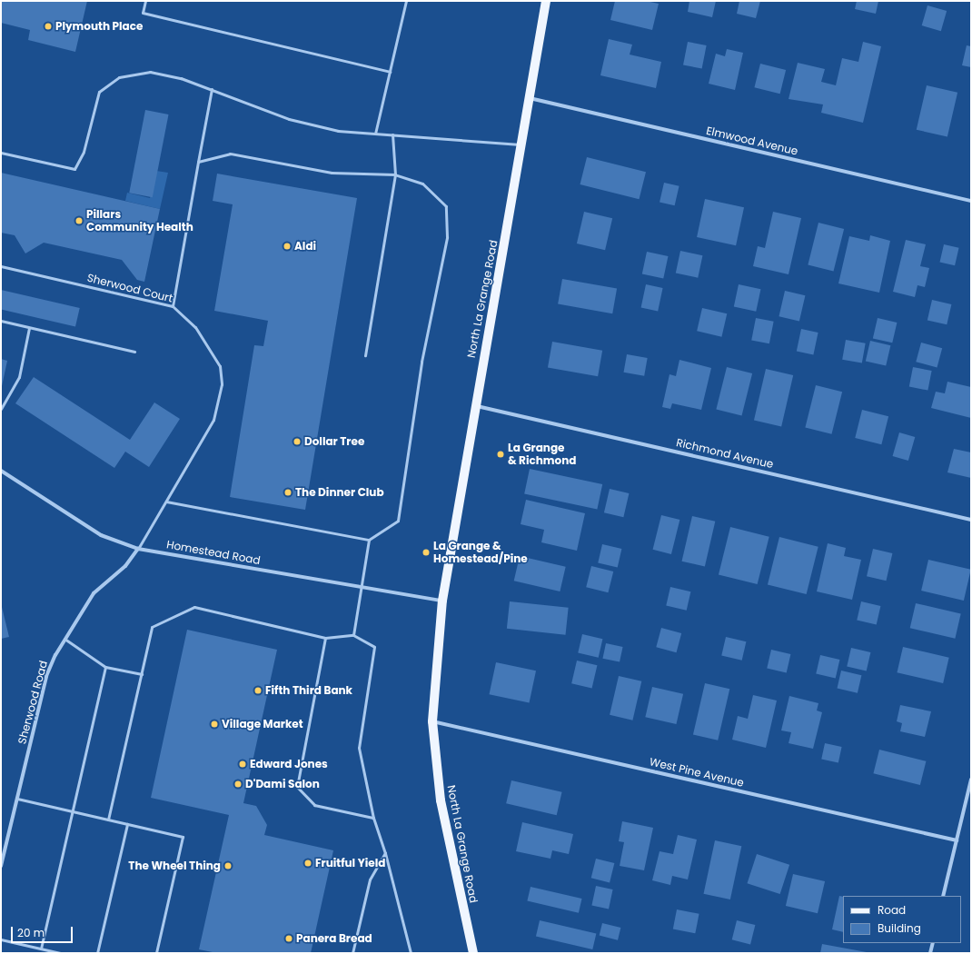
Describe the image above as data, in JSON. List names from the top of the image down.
{
  "streets": {
    "main road": ["North La Grange Road"],
    "street": [
      "Elmwood Avenue",
      "Richmond Avenue",
      "Homestead Road",
      "Sherwood Road",
      "West Pine Avenue"
    ],
    "lane": ["Sherwood Court"]
  },
  "crossings": [
    ["Elmwood Avenue", "North La Grange Road"],
    ["Sherwood Court", "Homestead Road"],
    ["Sherwood Court", "Sherwood Road"],
    ["North La Grange Road", "Richmond Avenue"],
    ["North La Grange Road", "Homestead Road"],
    ["North La Grange Road", "West Pine Avenue"],
    ["Homestead Road", "Sherwood Road"]
  ],
  "places": [
    "Plymouth Place",
    "Pillars Community Health",
    "Aldi",
    "Dollar Tree",
    "La Grange & Richmond",
    "The Dinner Club",
    "La Grange & Homestead/Pine",
    "Fifth Third Bank",
    "Village Market",
    "Edward Jones",
    "D'Dami Salon",
    "Fruitful Yield",
    "The Wheel Thing",
    "Panera Bread"
  ],
  "legend": ["Road", "Building"],
  "scale_bar": "20 m"
}
